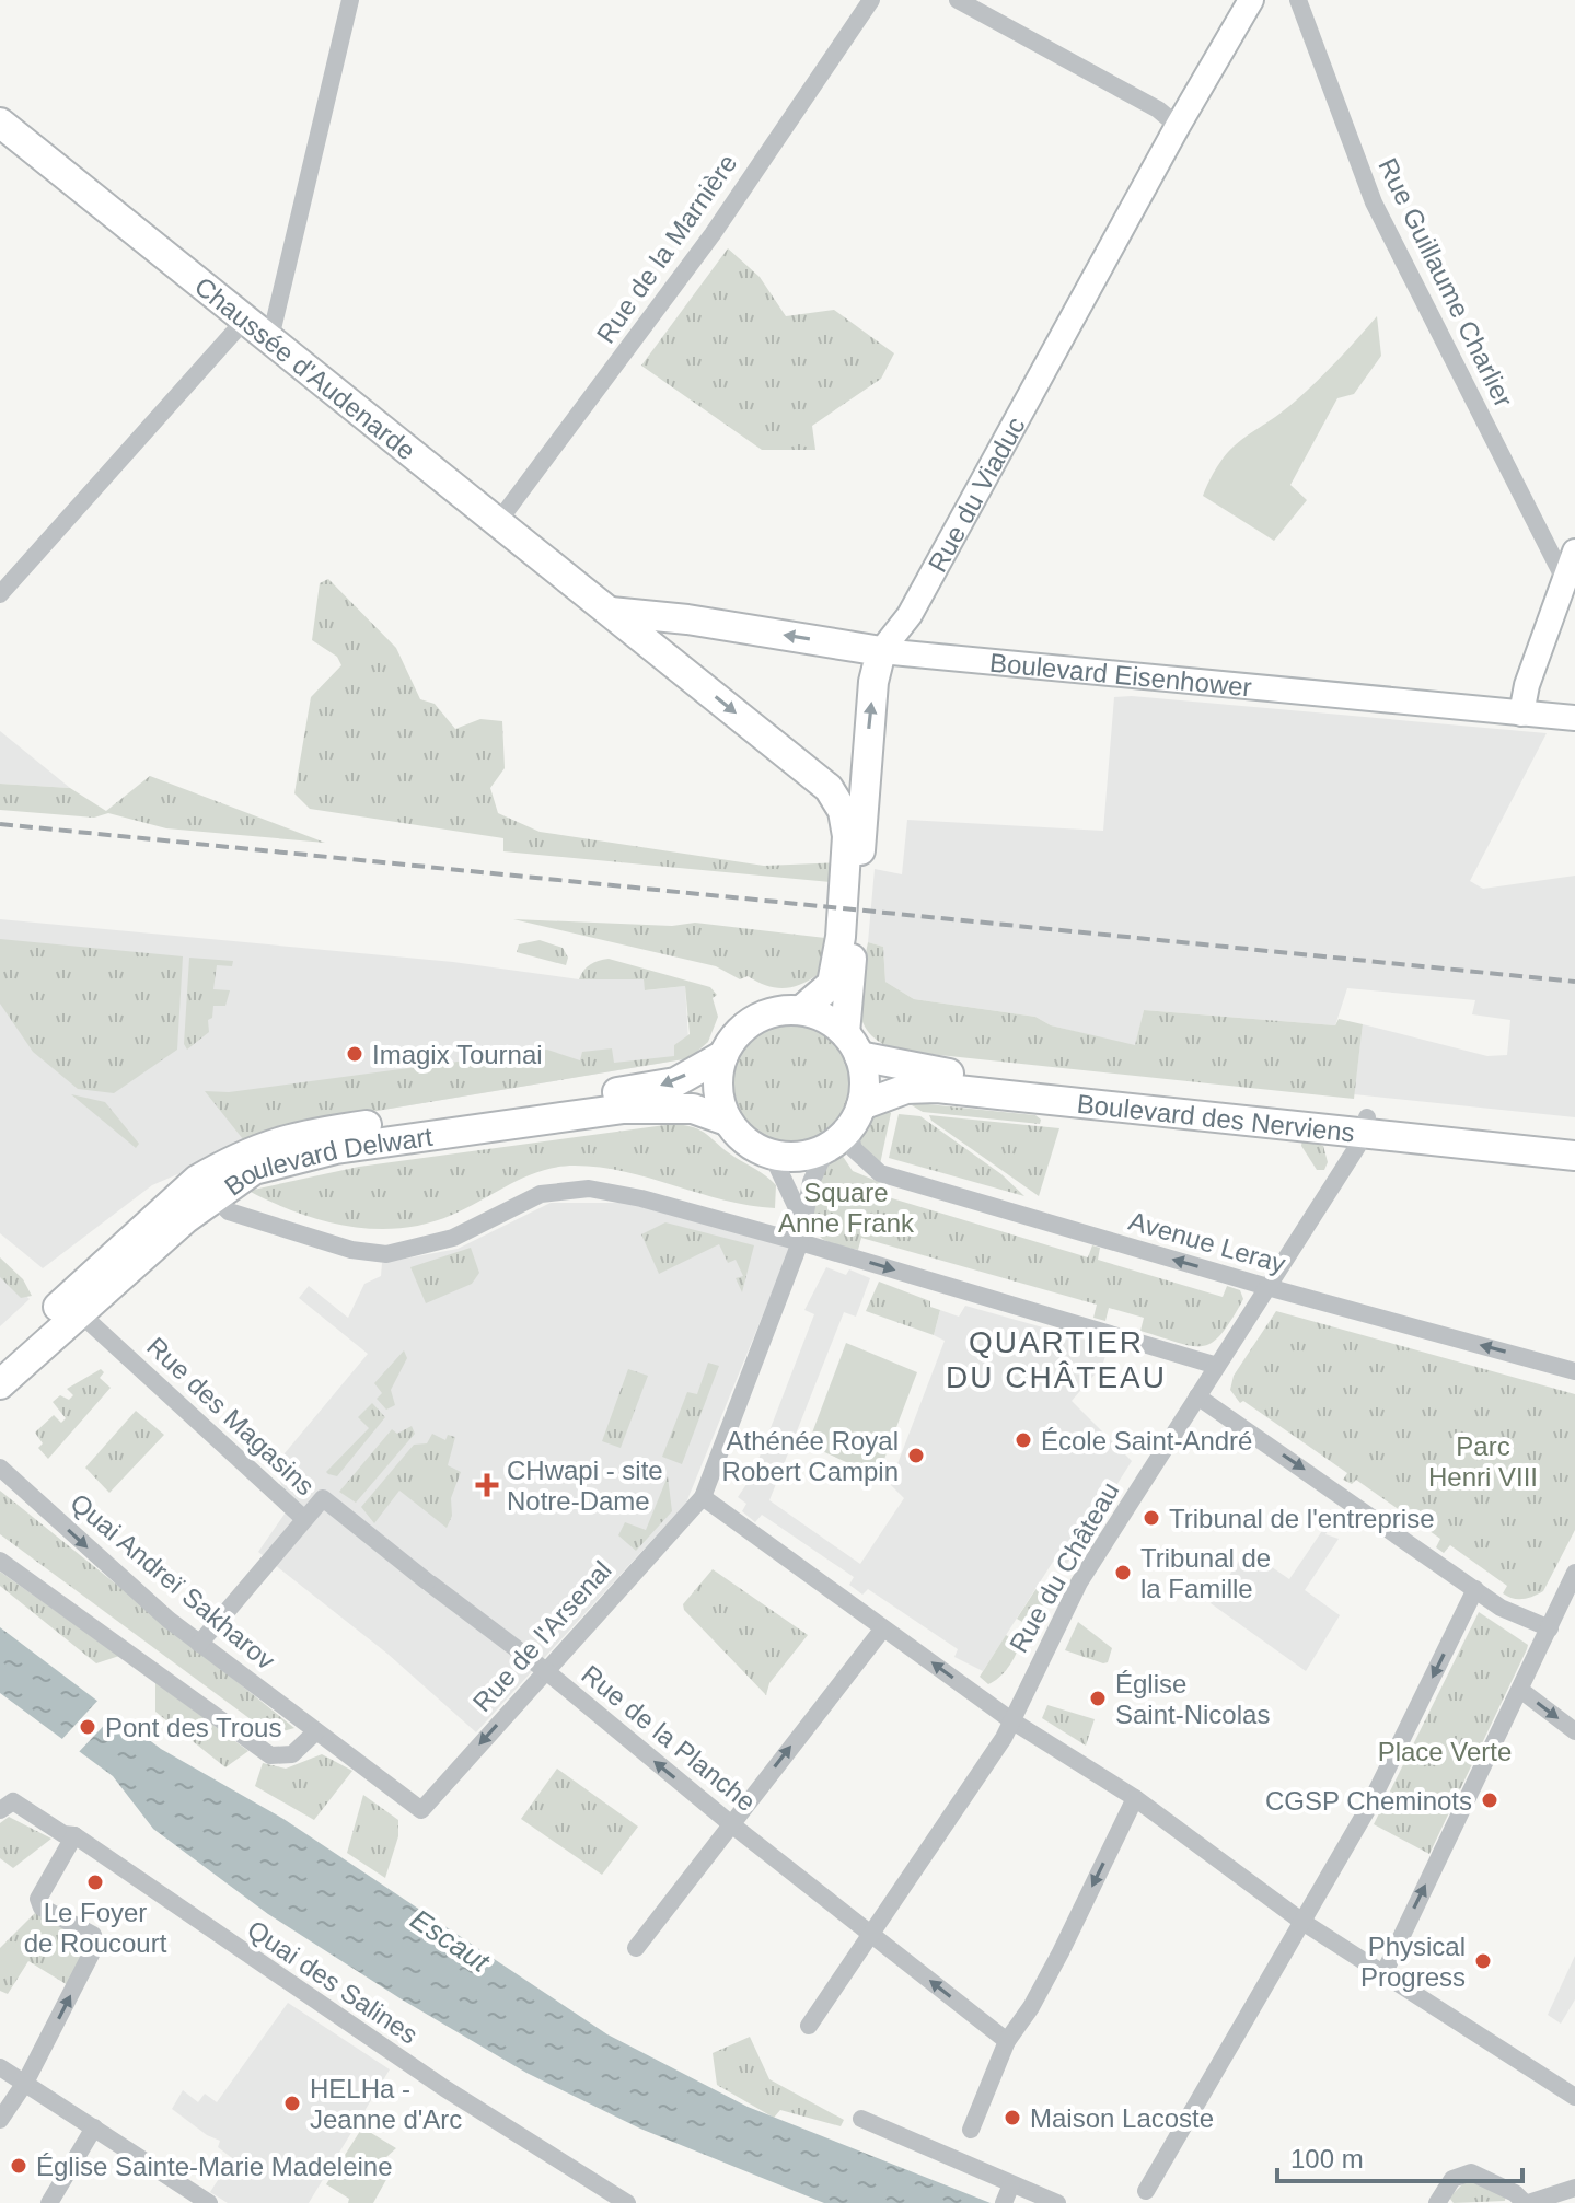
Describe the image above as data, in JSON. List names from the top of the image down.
{
  "streets": {
    "main road": [
      "Chaussée d'Audenarde",
      "Rue du Viaduc",
      "Boulevard Eisenhower",
      "Boulevard des Nerviens",
      "Boulevard Delwart"
    ],
    "street": [
      "Rue de la Marnière",
      "Rue Guillaume Charlier",
      "Avenue Leray",
      "Rue des Magasins",
      "Rue du Château",
      "Quai Andreï Sakharov",
      "Rue de l'Arsenal",
      "Rue de la Planche",
      "Quai des Salines"
    ]
  },
  "crossings": [
    ["Rue de la Marnière", "Chaussée d'Audenarde"],
    ["Rue du Viaduc", "Boulevard Eisenhower"],
    ["Rue du Viaduc", "Boulevard des Nerviens"],
    ["Rue du Viaduc", "Boulevard Delwart"],
    ["Rue du Viaduc", "Avenue Leray"],
    ["Boulevard des Nerviens", "Boulevard Delwart"],
    ["Boulevard des Nerviens", "Avenue Leray"],
    ["Boulevard des Nerviens", "Rue du Château"],
    ["Boulevard Delwart", "Avenue Leray"],
    ["Boulevard Delwart", "Rue des Magasins"],
    ["Avenue Leray", "Rue du Château"],
    ["Rue des Magasins", "Quai Andreï Sakharov"],
    ["Rue des Magasins", "Rue de la Planche"],
    ["Rue du Château", "Rue de la Planche"],
    ["Quai Andreï Sakharov", "Rue de l'Arsenal"],
    ["Rue de l'Arsenal", "Rue de la Planche"]
  ],
  "one_way": ["Rue de l'Arsenal", "Rue de la Planche"],
  "districts": ["QUARTIER DU CHÂTEAU"],
  "water": ["Escaut"],
  "parks": ["Square Anne Frank", "Parc Henri VIII", "Place Verte"],
  "places": {
    "other": [
      "Imagix Tournai",
      "École Saint-André",
      "Athénée Royal Robert Campin",
      "Tribunal de l'entreprise",
      "Tribunal de la Famille",
      "Église Saint-Nicolas",
      "Pont des Trous",
      "CGSP Cheminots",
      "Le Foyer de Roucourt",
      "Physical Progress",
      "HELHa - Jeanne d'Arc",
      "Maison Lacoste",
      "Église Sainte-Marie Madeleine"
    ],
    "health": ["CHwapi - site Notre-Dame"]
  },
  "scale_bar": "100 m"
}
